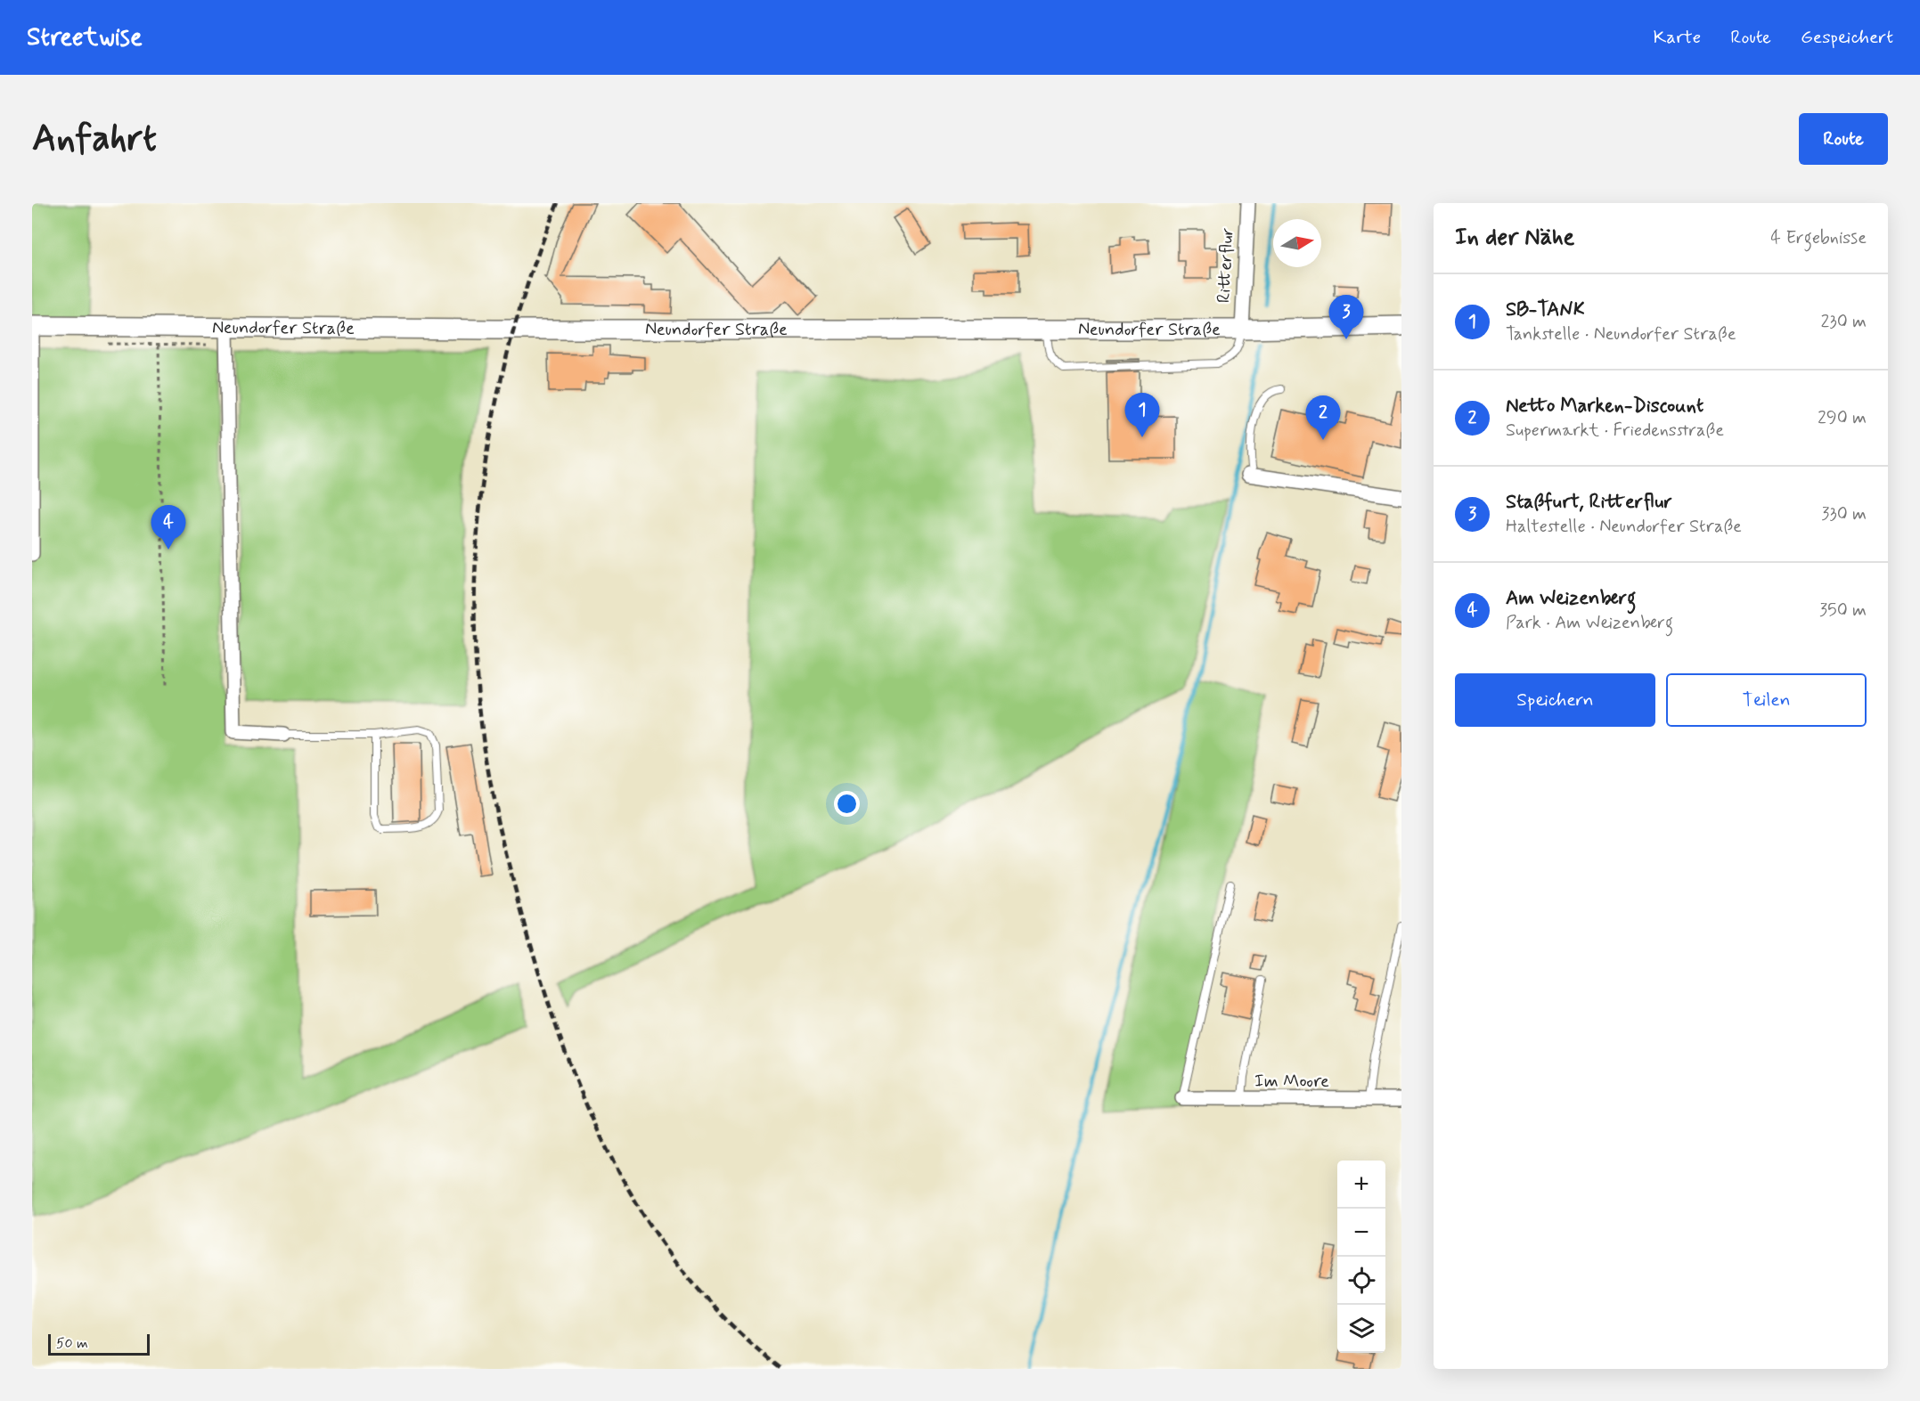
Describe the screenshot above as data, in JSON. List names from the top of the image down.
{
  "streets": {
    "main road": ["Neundorfer Straße"],
    "street": ["Ritterflur", "Im Moore"]
  },
  "crossings": [
    ["Ritterflur", "Neundorfer Straße"]
  ],
  "scale_bar": "50 m",
  "north": "right",
  "page": {
    "header": "Streetwise",
    "nav": ["Karte", "Route", "Gespeichert"],
    "buttons": [
      "Route",
      ["Speichern", "Teilen"]
    ],
    "title": "Anfahrt",
    "heading": ["In der Nähe", "4 Ergebnisse"],
    "list": [
      {
        "mark": "1",
        "name": "SB-TANK",
        "note": "Tankstelle · Neundorfer Straße",
        "value": "230 m"
      },
      {
        "mark": "2",
        "name": "Netto Marken-Discount",
        "note": "Supermarkt · Friedensstraße",
        "value": "290 m"
      },
      {
        "mark": "3",
        "name": "Staßfurt, Ritterflur",
        "note": "Haltestelle · Neundorfer Straße",
        "value": "330 m"
      },
      {
        "mark": "4",
        "name": "Am Weizenberg",
        "note": "Park · Am Weizenberg",
        "value": "350 m"
      }
    ],
    "pins": [
      "3",
      "1",
      "2",
      "4"
    ],
    "map_buttons": ["+", "−"],
    "scale": "50 m"
  }
}
